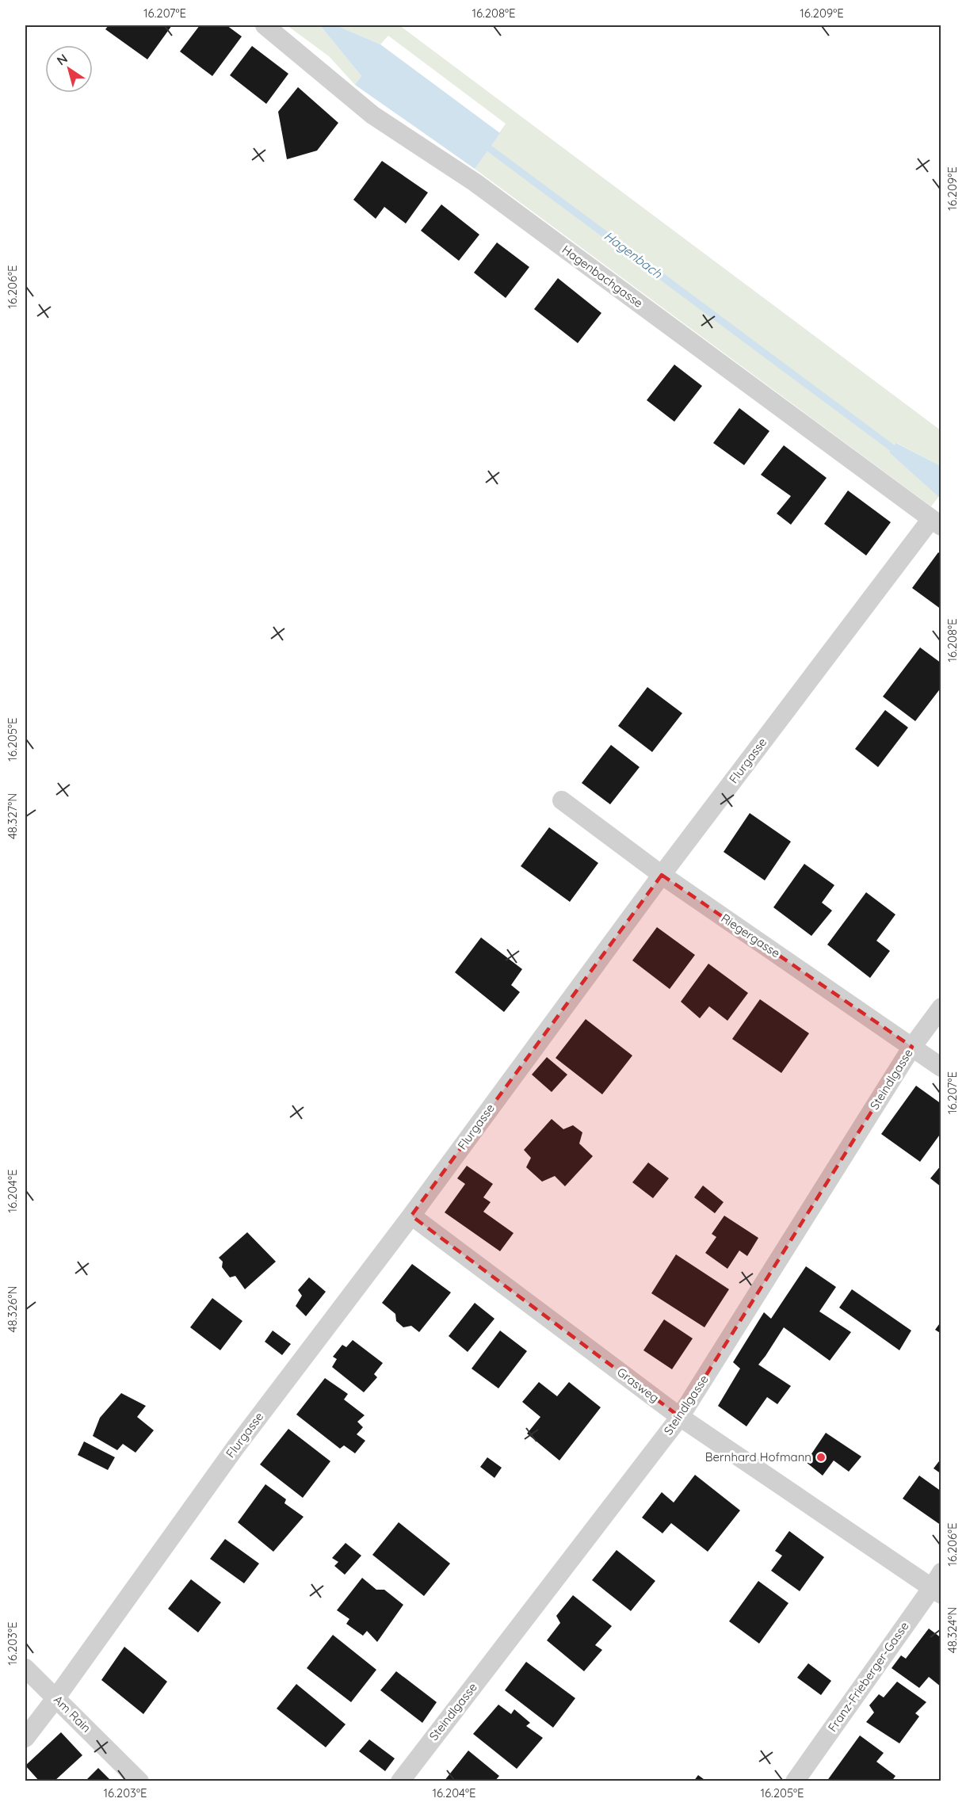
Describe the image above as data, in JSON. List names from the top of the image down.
{
  "streets": {
    "street": [
      "Hagenbachgasse",
      "Flurgasse",
      "Riegergasse",
      "Steindlgasse",
      "Grasweg",
      "Franz-Frieberger-Gasse",
      "Am Rain"
    ]
  },
  "crossings": [
    ["Hagenbachgasse", "Flurgasse"],
    ["Flurgasse", "Riegergasse"],
    ["Flurgasse", "Grasweg"],
    ["Flurgasse", "Am Rain"],
    ["Riegergasse", "Steindlgasse"],
    ["Steindlgasse", "Grasweg"],
    ["Grasweg", "Franz-Frieberger-Gasse"]
  ],
  "water": ["Hagenbach"],
  "places": ["Bernhard Hofmann"],
  "north": "top left",
  "coordinates": [
    "16.207°E",
    "16.208°E",
    "16.209°E",
    "16.206°E",
    "16.205°E",
    "48.327°N",
    "16.204°E",
    "48.326°N",
    "48.324°N",
    "16.203°E"
  ]
}
